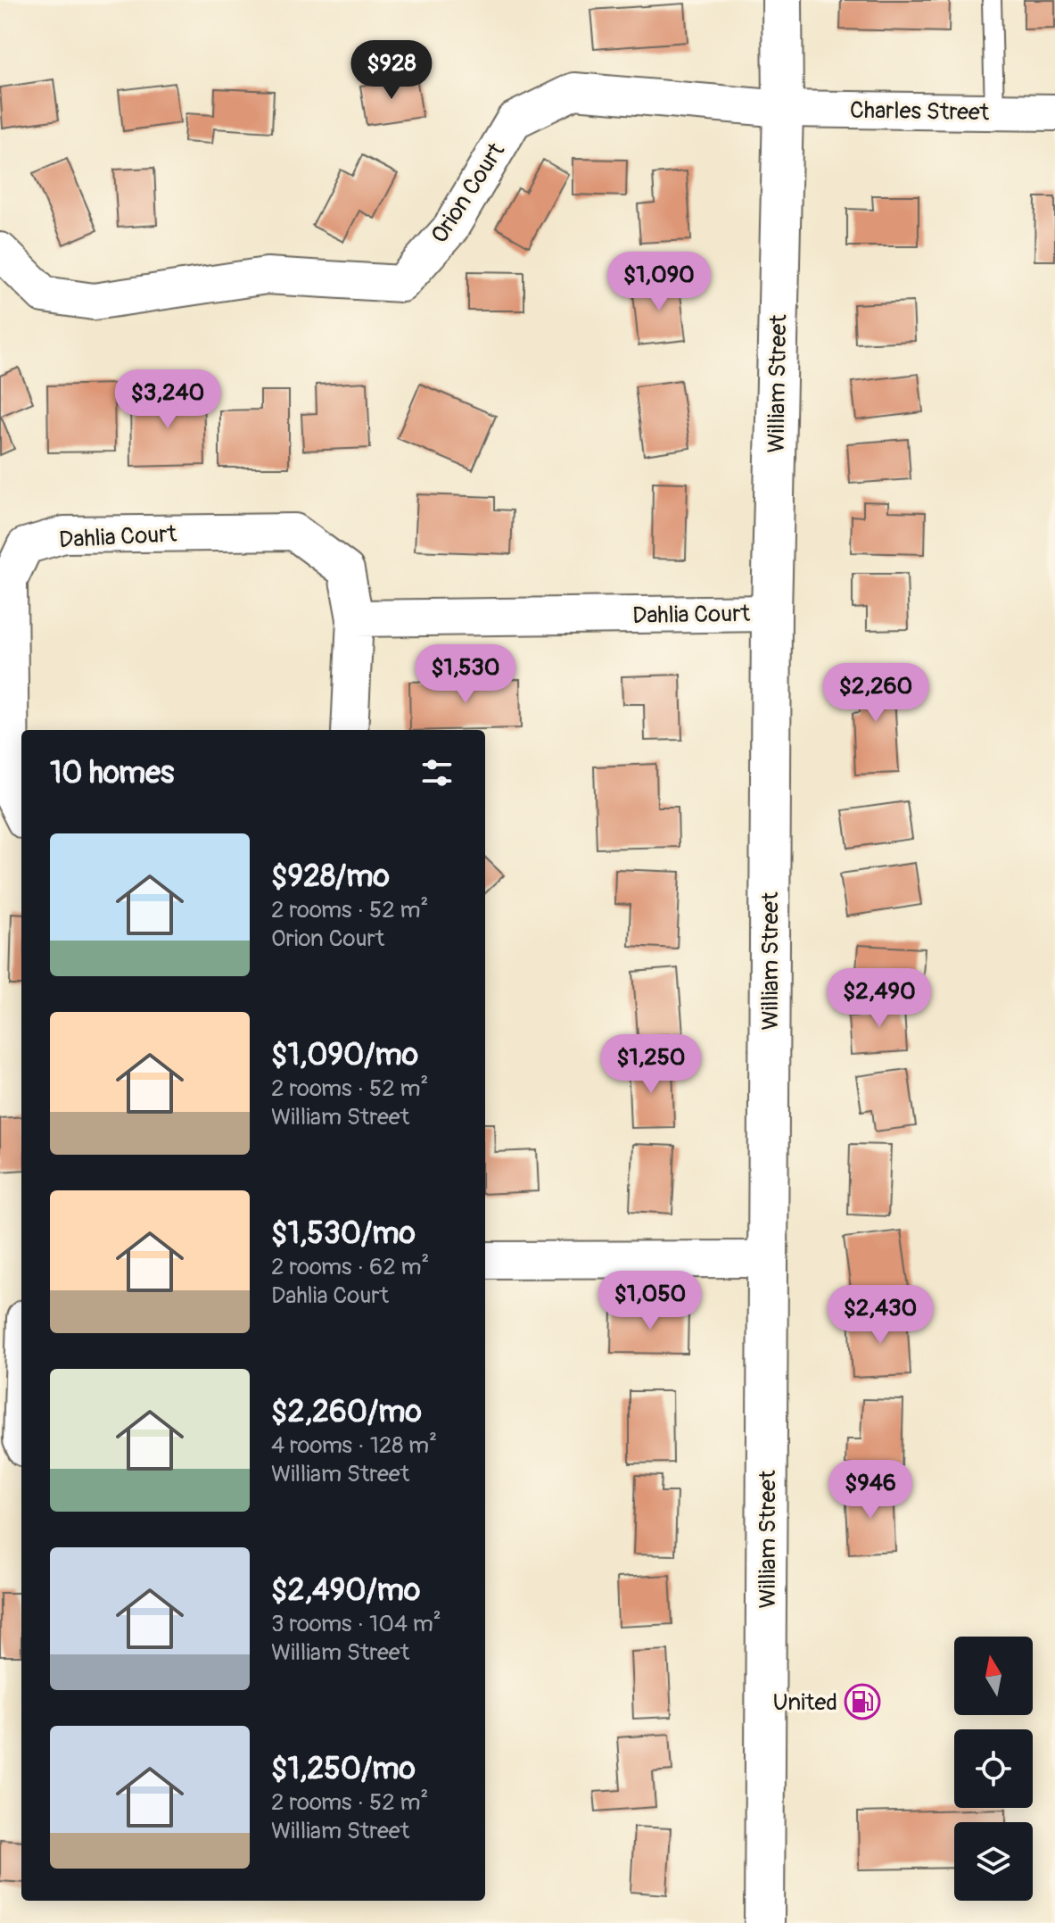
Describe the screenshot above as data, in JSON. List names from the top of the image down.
{
  "streets": {
    "main road": ["William Street"],
    "street": ["Charles Street", "Orion Court", "Dahlia Court"]
  },
  "crossings": [
    ["Charles Street", "Orion Court"],
    ["Charles Street", "William Street"],
    ["Orion Court", "William Street"],
    ["William Street", "Dahlia Court"]
  ],
  "places": {
    "fuel station": ["United"]
  },
  "north": "top",
  "page": {
    "price": [
      "$928",
      "$1,090",
      "$3,240",
      "$1,530",
      "$2,260",
      "$2,490",
      "$1,250",
      "$1,050",
      "$2,430",
      "$946"
    ],
    "heading": "10 homes",
    "list": [
      {
        "name": "$928/mo",
        "note": "2 rooms · 52 m² · Orion Court"
      },
      {
        "name": "$1,090/mo",
        "note": "2 rooms · 52 m² · William Street"
      },
      {
        "name": "$1,530/mo",
        "note": "2 rooms · 62 m² · Dahlia Court"
      },
      {
        "name": "$2,260/mo",
        "note": "4 rooms · 128 m² · William Street"
      },
      {
        "name": "$2,490/mo",
        "note": "3 rooms · 104 m² · William Street"
      },
      {
        "name": "$1,250/mo",
        "note": "2 rooms · 52 m² · William Street"
      }
    ]
  }
}
